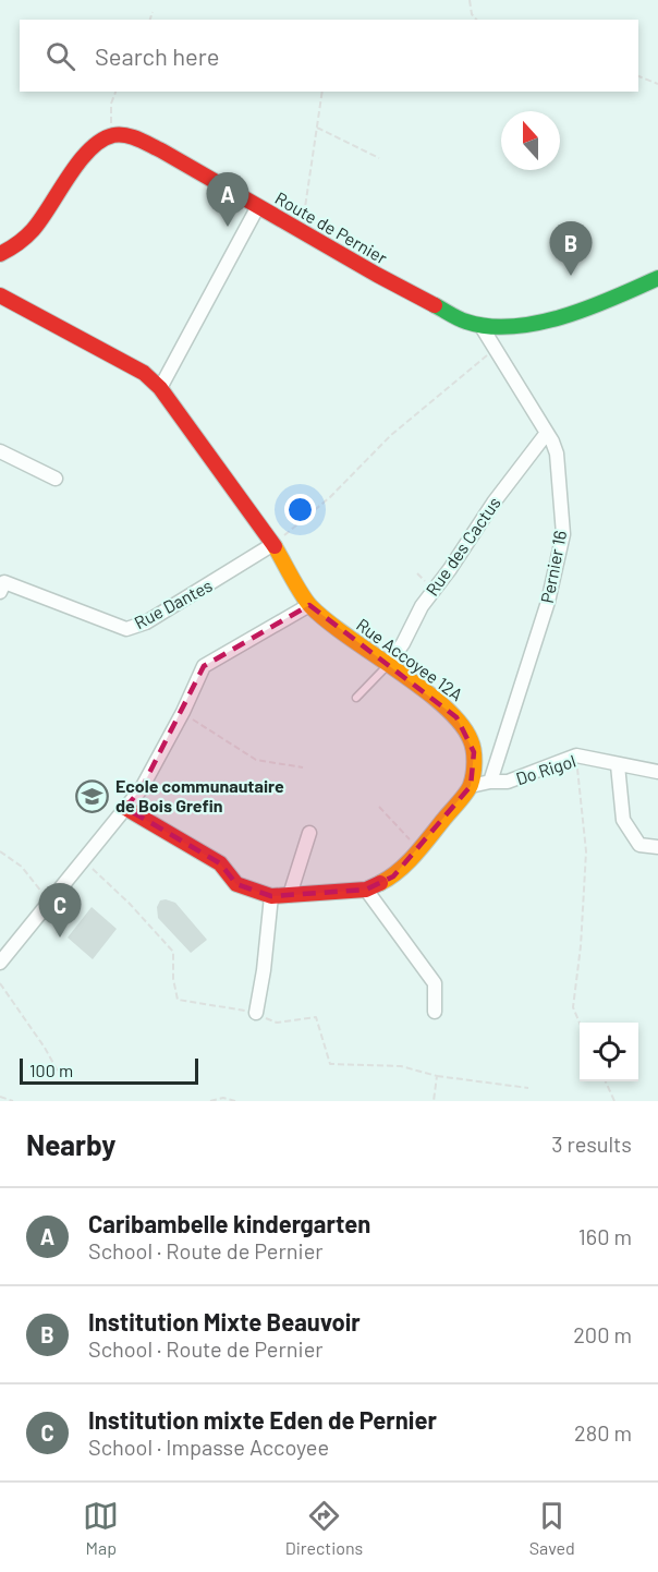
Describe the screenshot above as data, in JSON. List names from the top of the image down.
{
  "streets": {
    "street": [
      "Route de Pernier",
      "Rue des Cactus",
      "Pernier 16",
      "Rue Dantes",
      "Rue Accoyee 12A",
      "Do Rigol"
    ]
  },
  "crossings": [
    ["Route de Pernier", "Pernier 16"],
    ["Rue des Cactus", "Pernier 16"],
    ["Rue des Cactus", "Rue Accoyee 12A"],
    ["Pernier 16", "Do Rigol"],
    ["Rue Dantes", "Rue Accoyee 12A"],
    ["Rue Accoyee 12A", "Do Rigol"]
  ],
  "places": {
    "school or university": ["Ecole communautaire de Bois Grefin"]
  },
  "scale_bar": "100 m",
  "north": "top",
  "page": {
    "search": "Search here",
    "pins": ["A", "B", "C"],
    "scale": "100 m",
    "heading": ["Nearby", "3 results"],
    "list": [
      {
        "mark": "A",
        "name": "Caribambelle kindergarten",
        "note": "School · Route de Pernier",
        "value": "160 m"
      },
      {
        "mark": "B",
        "name": "Institution Mixte Beauvoir",
        "note": "School · Route de Pernier",
        "value": "200 m"
      },
      {
        "mark": "C",
        "name": "Institution mixte Eden de Pernier",
        "note": "School · Impasse Accoyee",
        "value": "280 m"
      }
    ],
    "nav": ["Map", "Directions", "Saved"]
  }
}
